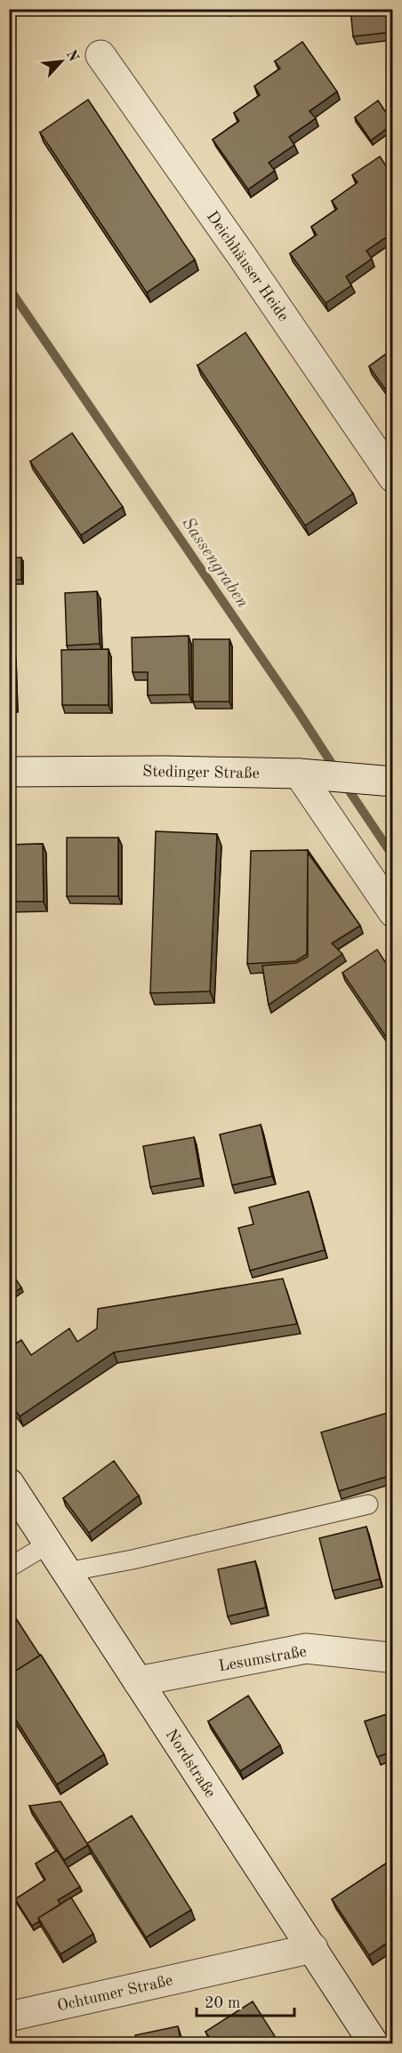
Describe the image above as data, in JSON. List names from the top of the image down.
{
  "streets": {
    "street": [
      "Deichhäuser Heide",
      "Stedinger Straße",
      "Lesumstraße",
      "Nordstraße",
      "Ochtumer Straße"
    ]
  },
  "crossings": [
    ["Lesumstraße", "Nordstraße"],
    ["Nordstraße", "Ochtumer Straße"]
  ],
  "water": ["Sassengraben"],
  "scale_bar": "20 m",
  "north": "top right"
}
